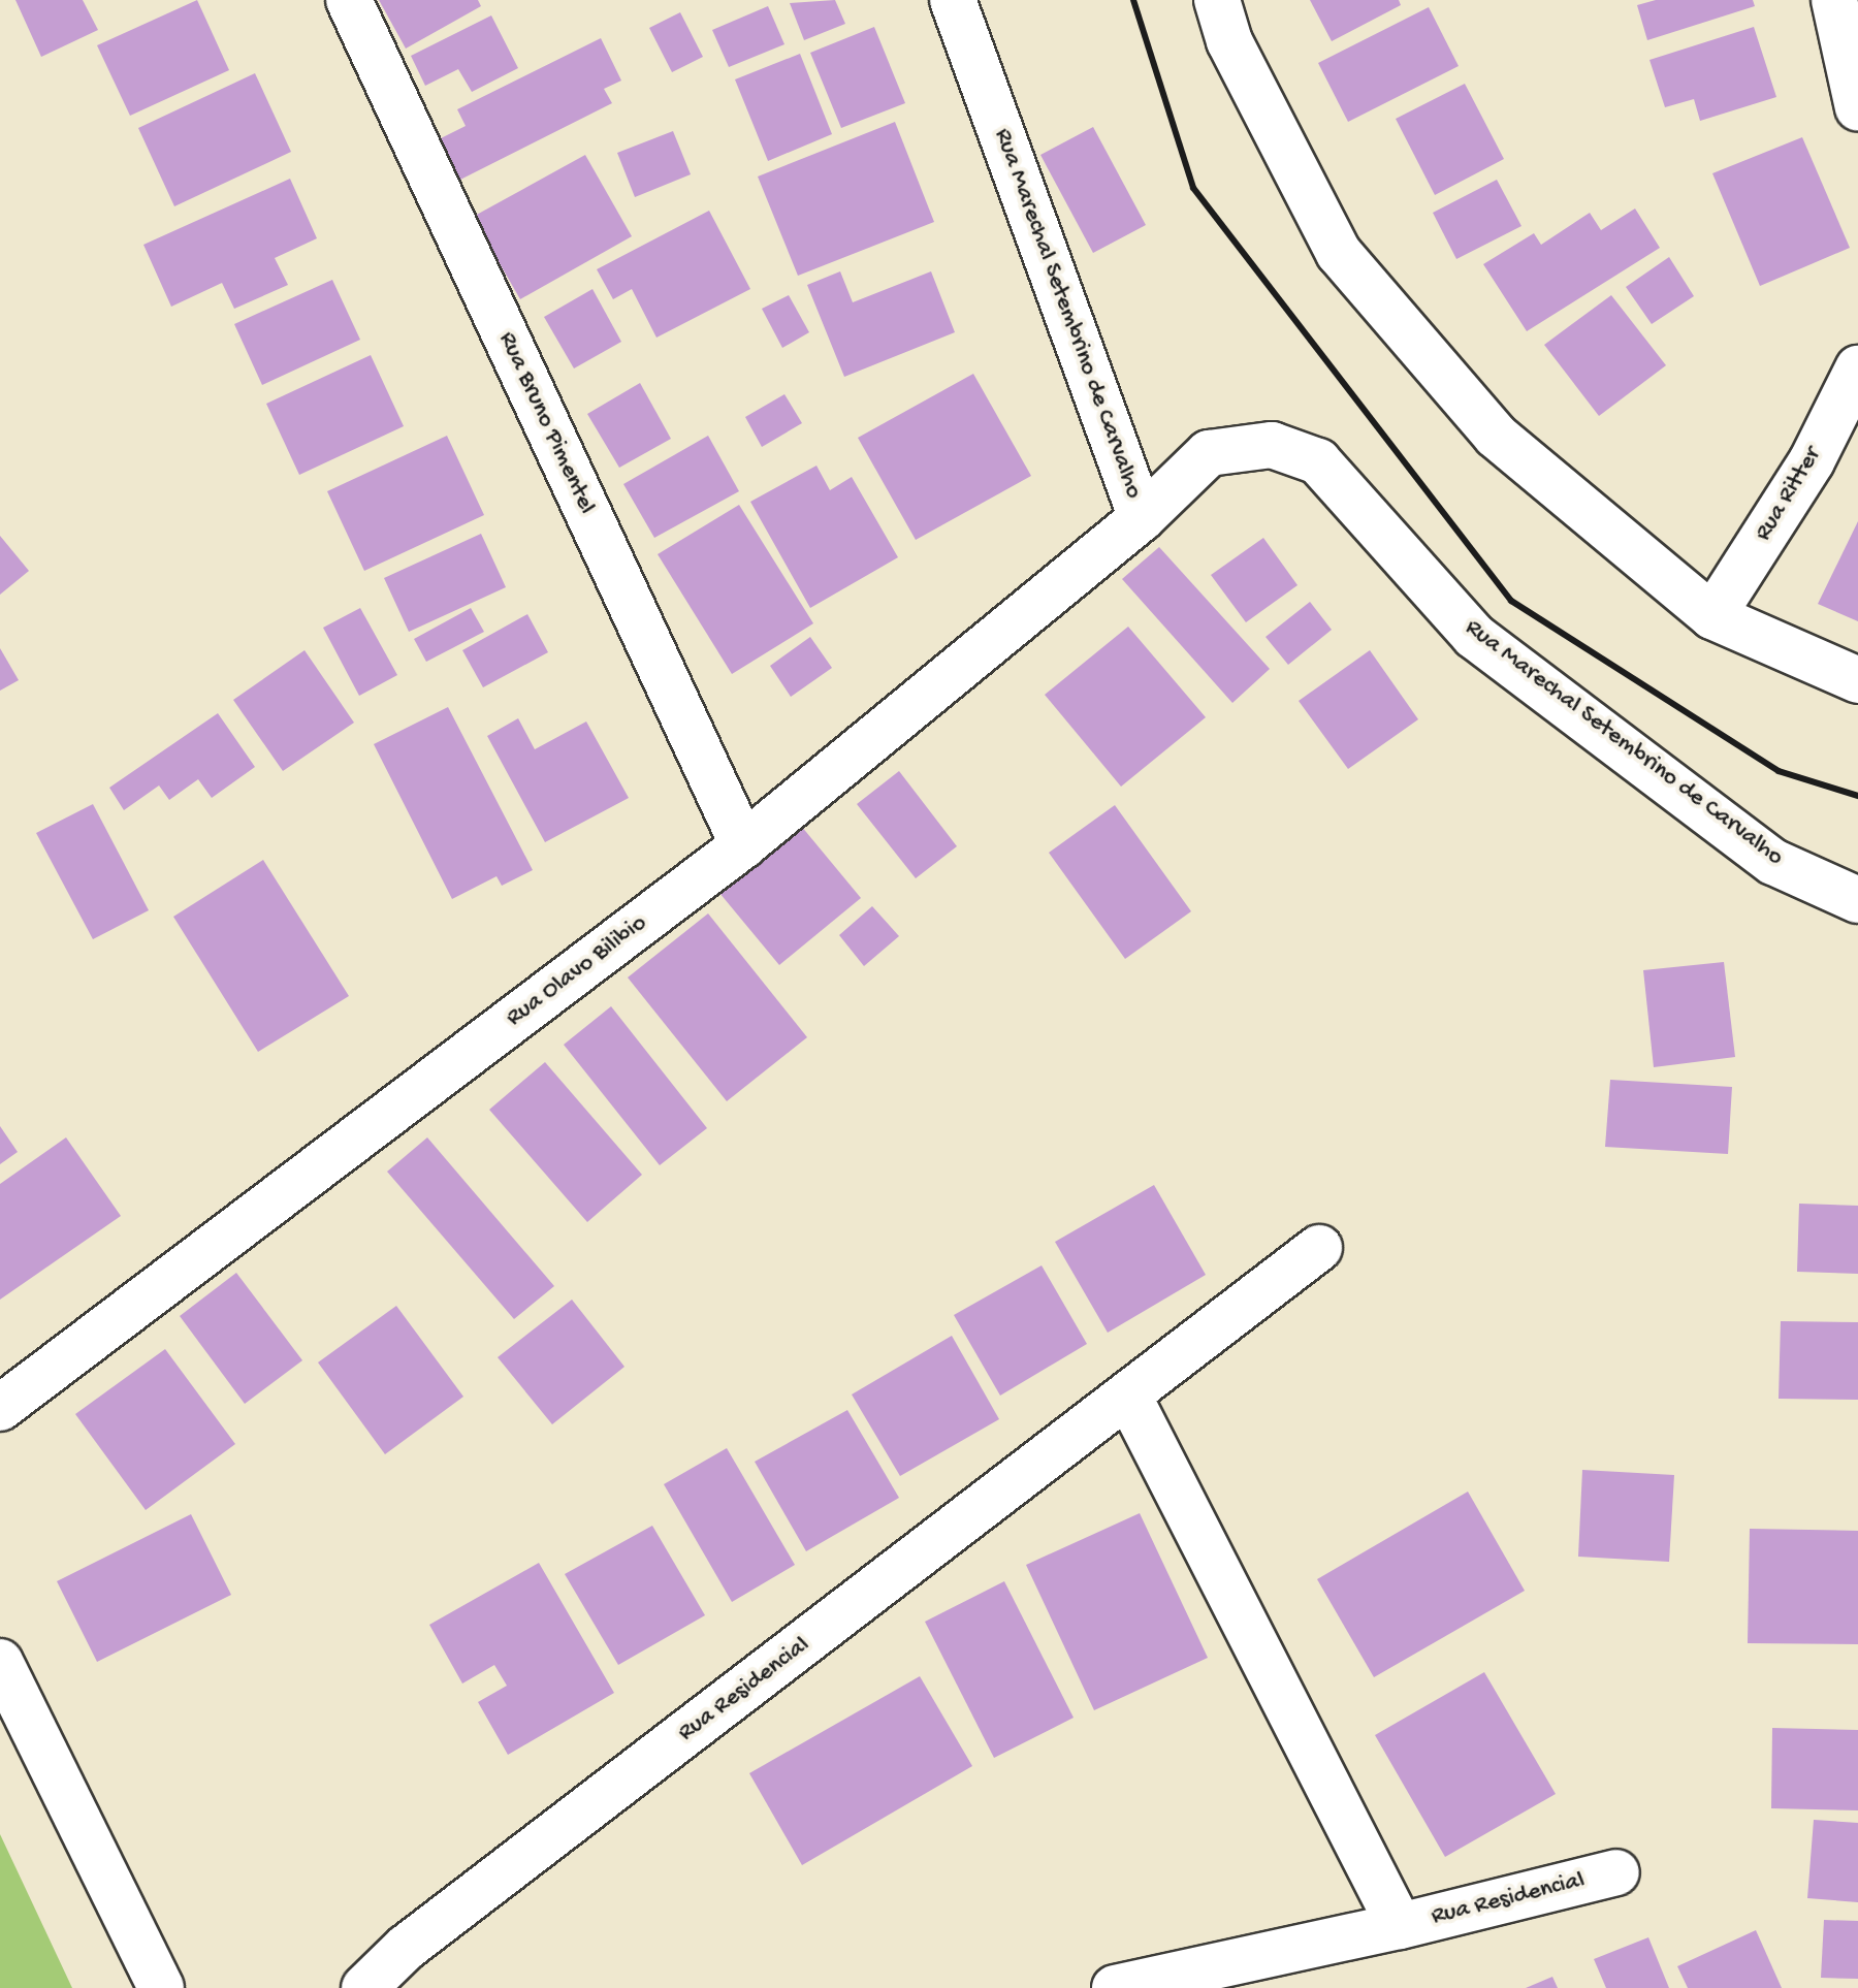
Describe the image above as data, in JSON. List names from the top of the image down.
{
  "streets": {
    "street": [
      "Rua Marechal Setembrino de Carvalho",
      "Rua Bruno Pimentel",
      "Rua Ritter",
      "Rua Olavo Bilibio",
      "Rua Residencial"
    ]
  },
  "crossings": [
    ["Rua Marechal Setembrino de Carvalho", "Rua Olavo Bilibio"],
    ["Rua Bruno Pimentel", "Rua Olavo Bilibio"]
  ]
}
